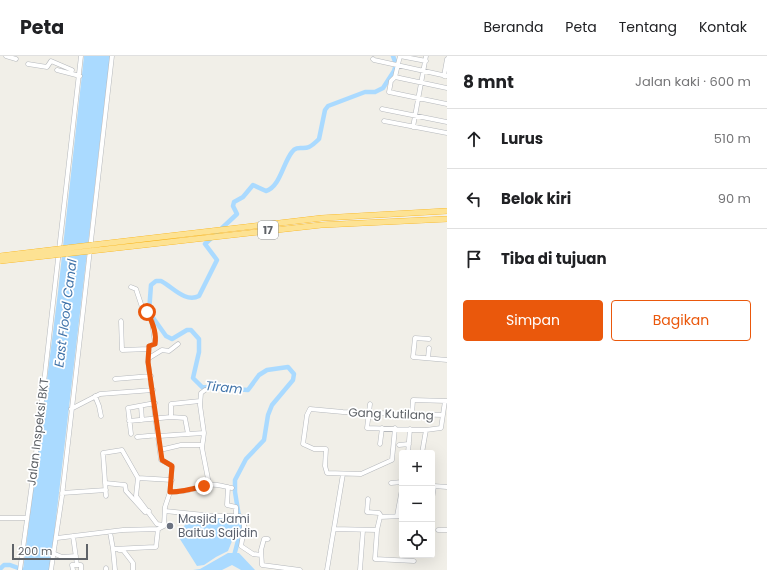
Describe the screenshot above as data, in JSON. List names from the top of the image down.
{
  "streets": {
    "highway": ["17"],
    "street": ["Gang Kutilang", "Jalan Inspeksi BKT"]
  },
  "water": ["East Flood Canal", "Tiram"],
  "places": ["Masjid Jami Baitus Sajidin"],
  "scale_bar": "200 m",
  "page": {
    "header": "Peta",
    "nav": [
      "Beranda",
      "Peta",
      "Tentang",
      "Kontak"
    ],
    "heading": ["8 mnt", "Jalan kaki · 600 m"],
    "list": [
      ["Lurus", "510 m"],
      ["Belok kiri", "90 m"],
      "Tiba di tujuan"
    ],
    "buttons": ["Simpan", "Bagikan"],
    "map_buttons": ["+", "−"],
    "scale": "200 m"
  }
}
